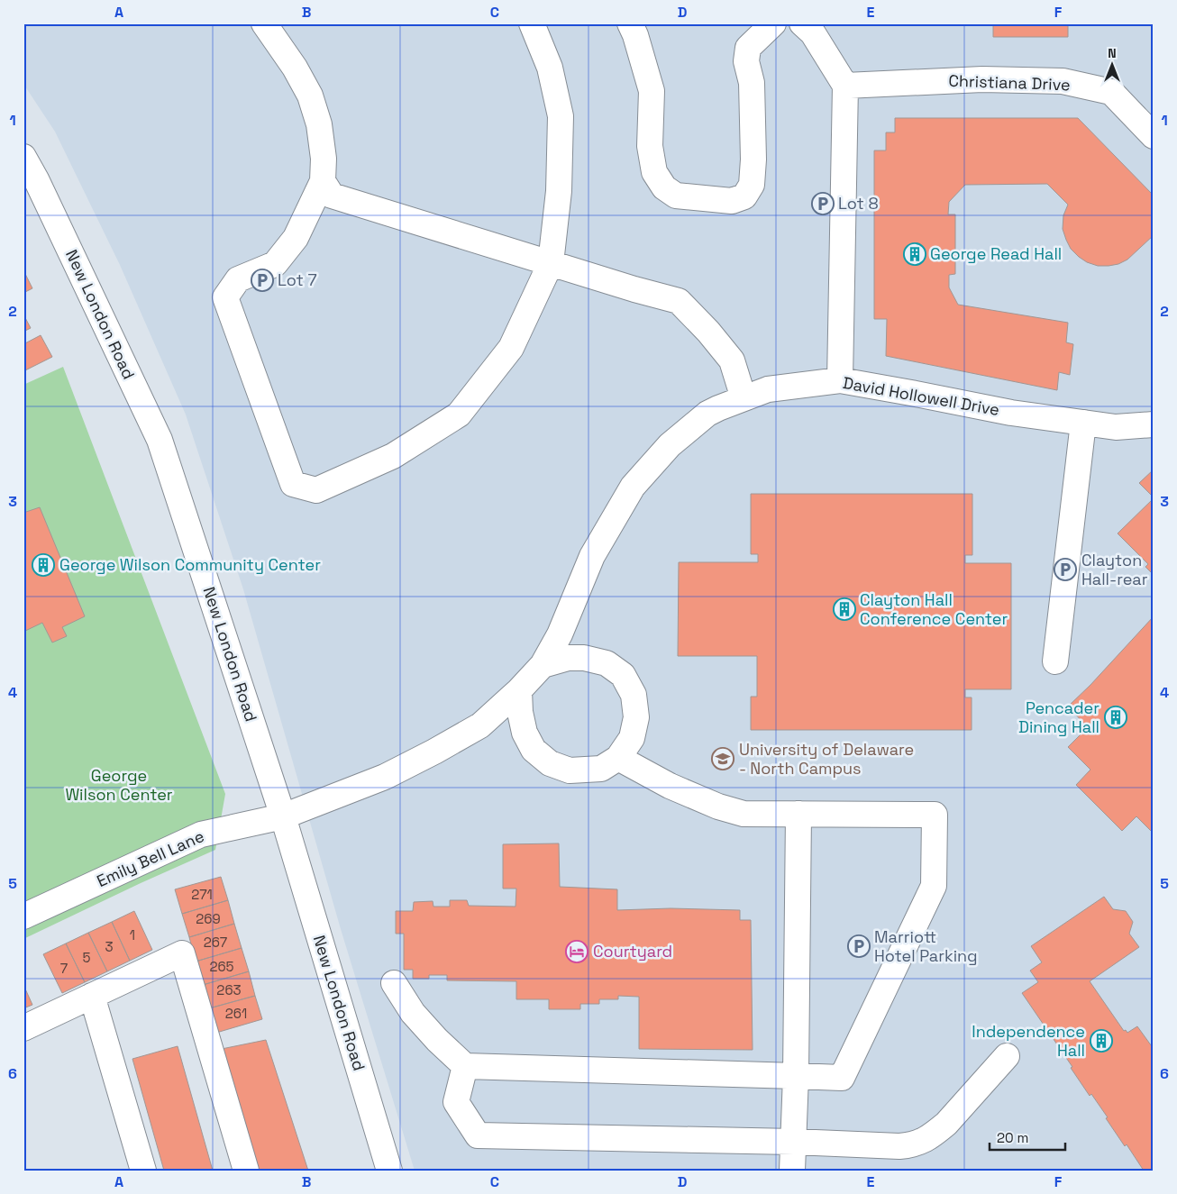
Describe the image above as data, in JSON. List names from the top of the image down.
{
  "streets": {
    "street": [
      "Christiana Drive",
      "New London Road",
      "David Hollowell Drive",
      "Emily Bell Lane"
    ]
  },
  "crossings": [
    ["New London Road", "David Hollowell Drive"],
    ["New London Road", "Emily Bell Lane"],
    ["David Hollowell Drive", "Emily Bell Lane"]
  ],
  "parks": ["George Wilson Center"],
  "places": {
    "parking": [
      "Lot 8",
      "Lot 7",
      "Clayton Hall-rear",
      "Marriott Hotel Parking"
    ],
    "building": [
      "George Read Hall",
      "George Wilson Community Center",
      "Clayton Hall Conference Center",
      "Pencader Dining Hall",
      "Independence Hall"
    ],
    "school or university": ["University of Delaware - North Campus"],
    "hotel": ["Courtyard"]
  },
  "house_numbers": [
    "271",
    "269",
    "1",
    "267",
    "3",
    "5",
    "265",
    "7",
    "263",
    "261"
  ],
  "scale_bar": "20 m",
  "north": "top",
  "grid": {
    "columns": [
      "A",
      "B",
      "C",
      "D",
      "E",
      "F"
    ],
    "rows": [
      "1",
      "2",
      "3",
      "4",
      "5",
      "6"
    ]
  }
}
